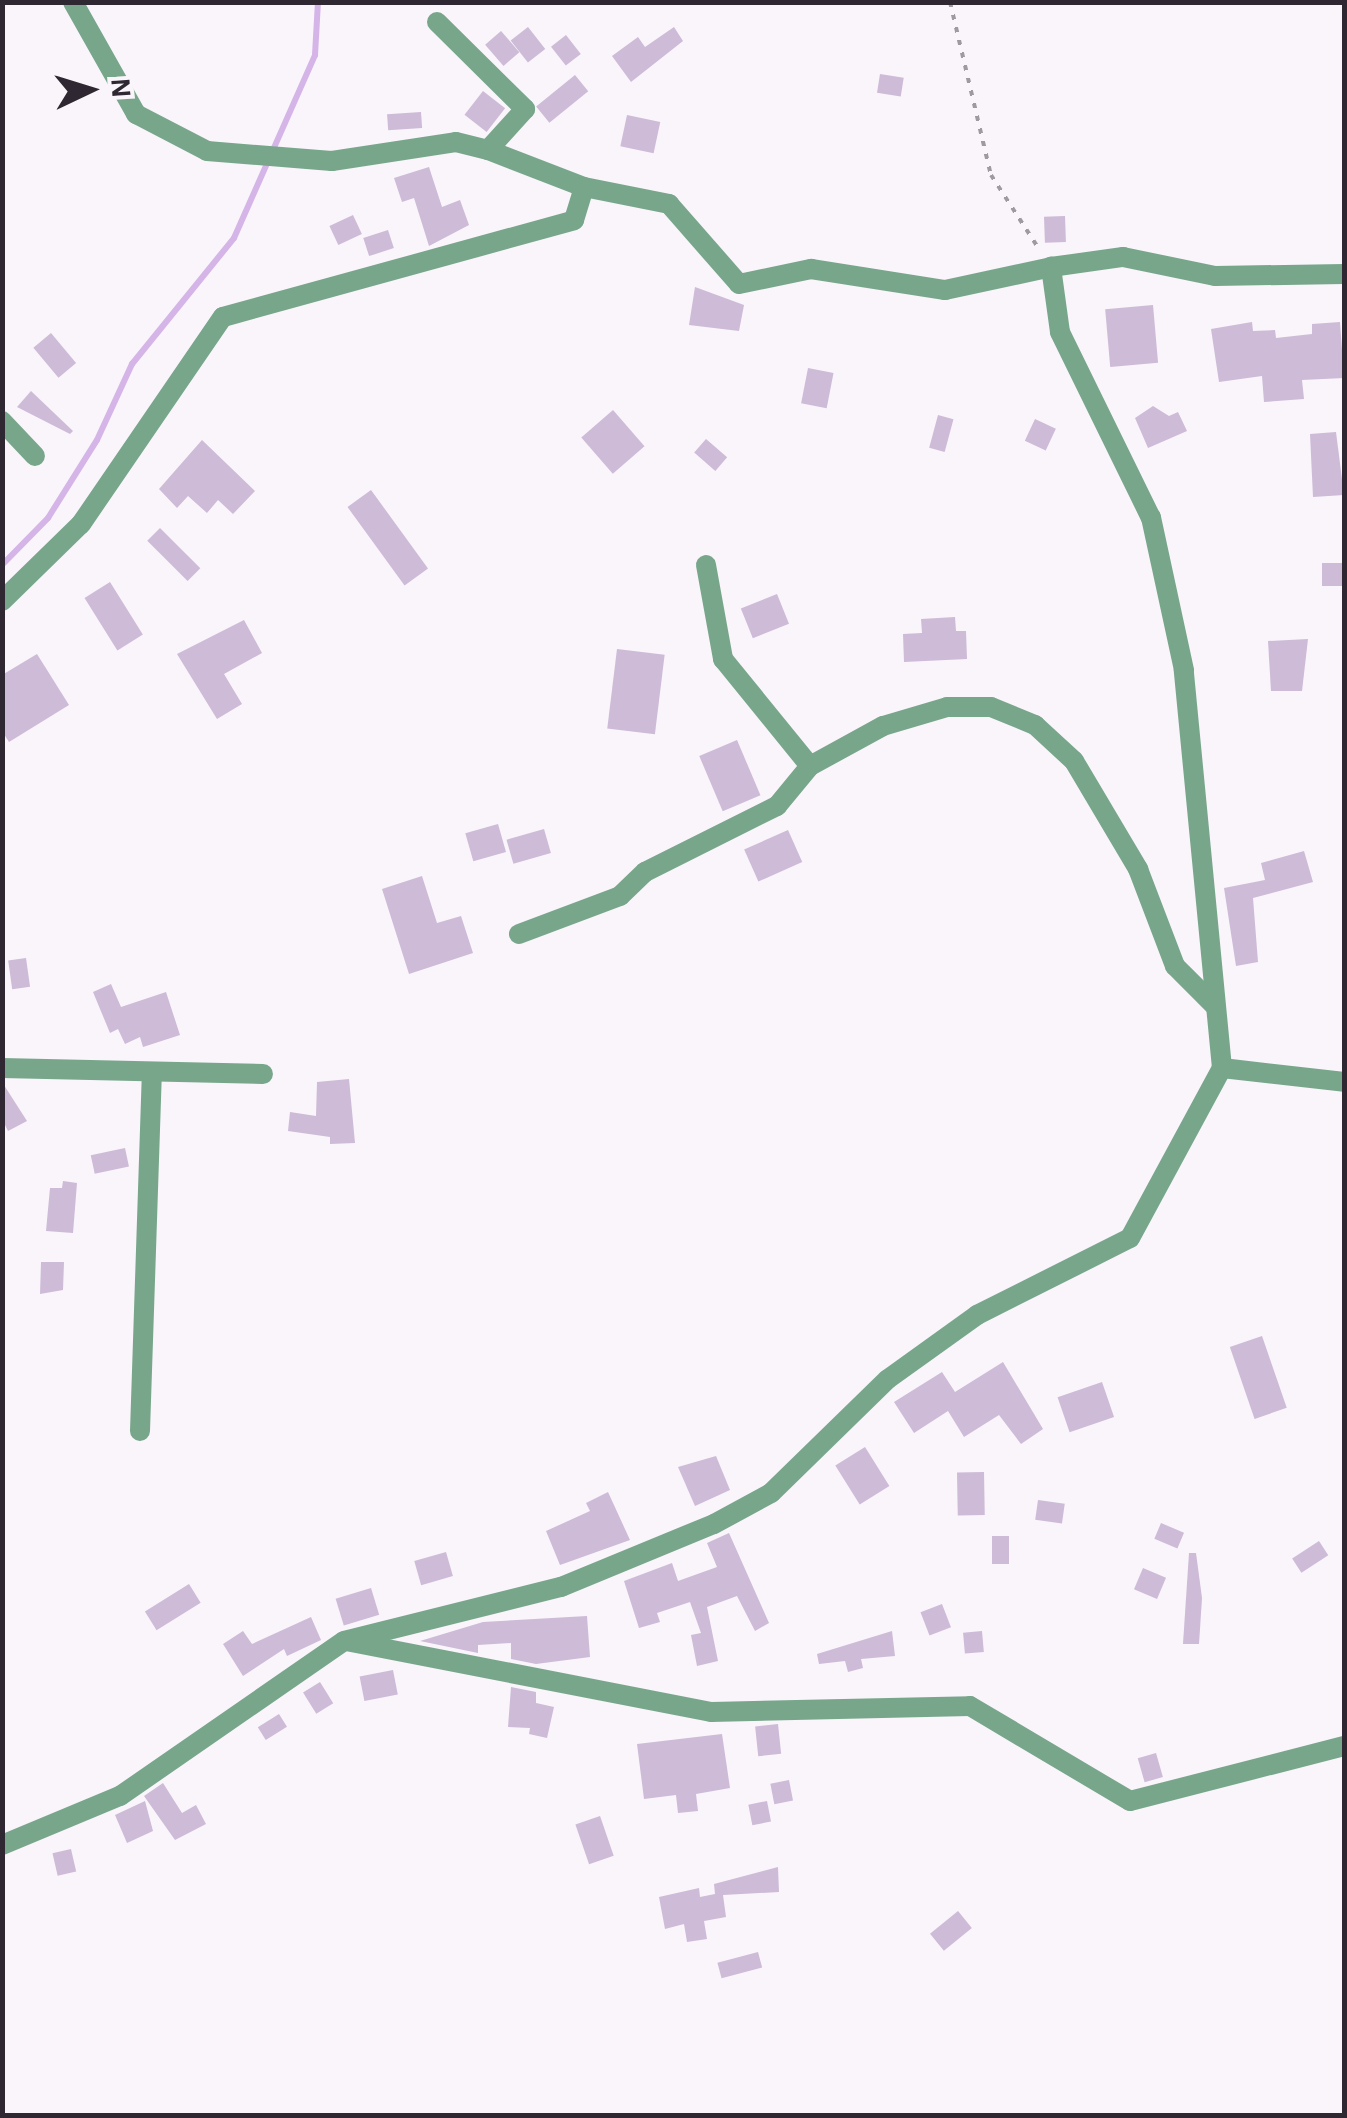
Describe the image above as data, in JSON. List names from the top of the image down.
{
  "north": "right"
}
